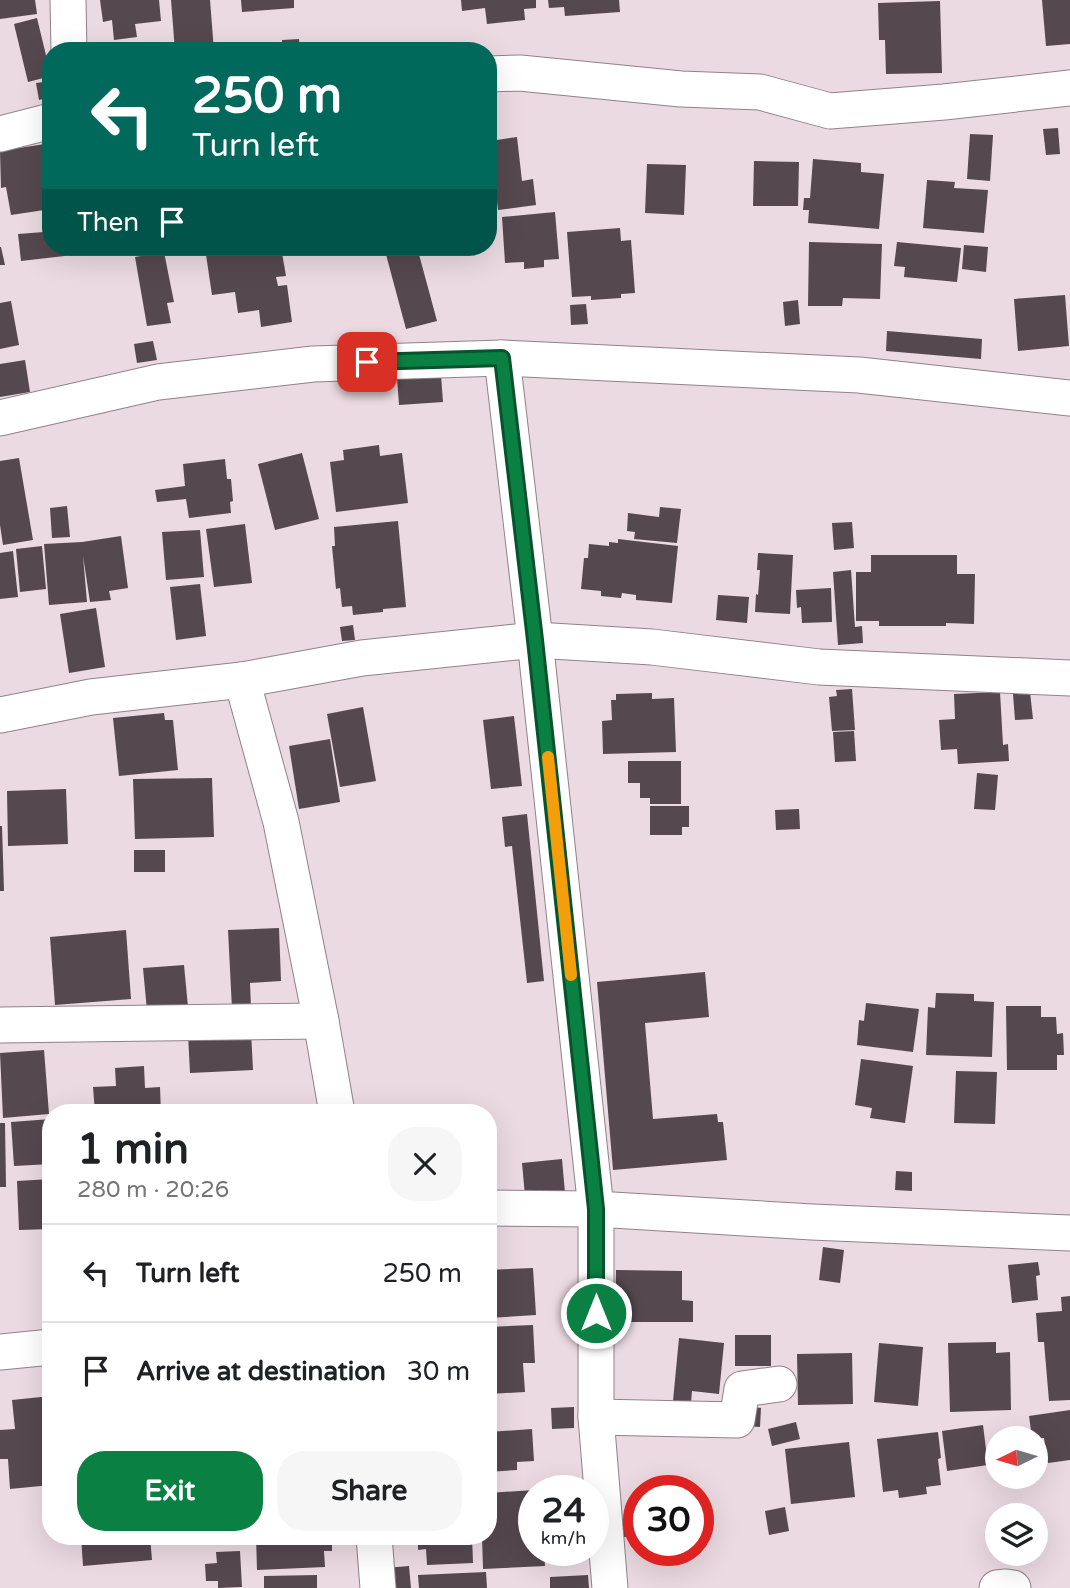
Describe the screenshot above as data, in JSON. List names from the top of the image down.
{
  "north": "left",
  "page": {
    "turn": ["250 m", "Turn left"],
    "then": "Then",
    "heading": ["1 min", "280 m · 20:26"],
    "list": [
      {
        "name": "Turn left",
        "value": "250 m"
      },
      {
        "name": "Arrive at destination",
        "value": "30 m"
      }
    ],
    "buttons": ["Exit", "Share"],
    "speed": "24 km/h",
    "limit": "30"
  }
}
